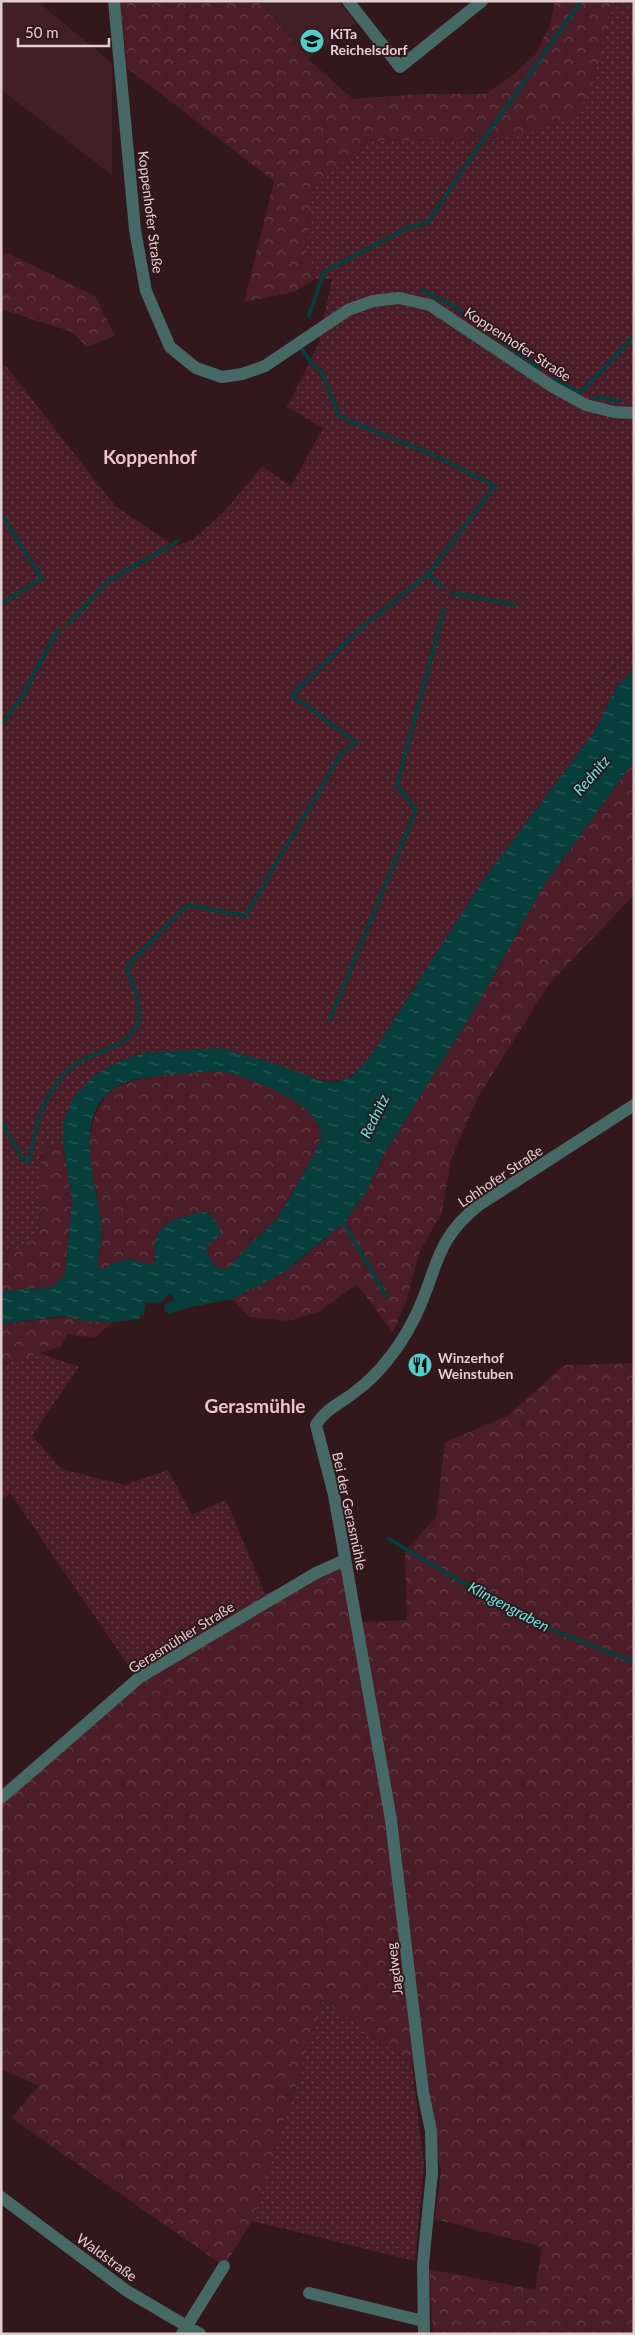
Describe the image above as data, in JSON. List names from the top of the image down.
{
  "streets": {
    "street": [
      "Koppenhofer Straße",
      "Lohhofer Straße",
      "Bei der Gerasmühle",
      "Gerasmühler Straße",
      "Jagdweg",
      "Waldstraße"
    ]
  },
  "crossings": [
    ["Lohhofer Straße", "Bei der Gerasmühle"],
    ["Bei der Gerasmühle", "Gerasmühler Straße"],
    ["Bei der Gerasmühle", "Jagdweg"]
  ],
  "districts": ["Koppenhof", "Gerasmühle"],
  "water": ["Rednitz", "Klingengraben"],
  "places": {
    "school or university": ["KiTa Reichelsdorf"],
    "restaurant": ["Winzerhof Weinstuben"]
  },
  "scale_bar": "50 m"
}
